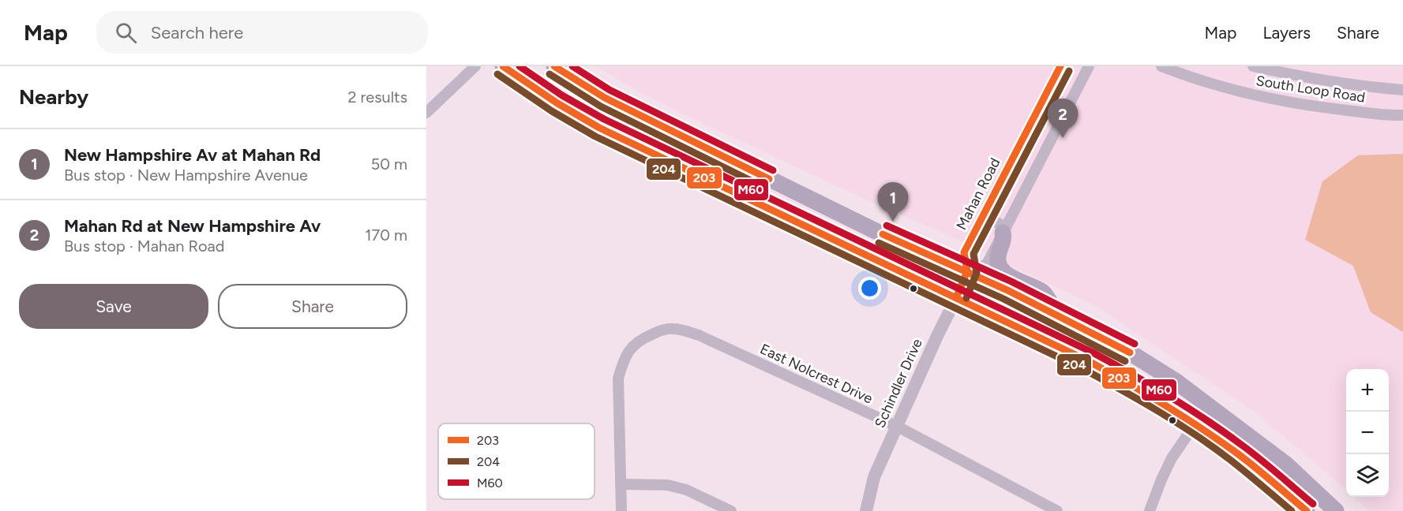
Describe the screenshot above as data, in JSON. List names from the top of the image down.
{
  "streets": {
    "street": [
      "South Loop Road",
      "Mahan Road",
      "East Nolcrest Drive",
      "Schindler Drive"
    ]
  },
  "crossings": [
    ["Mahan Road", "Schindler Drive"],
    ["East Nolcrest Drive", "Schindler Drive"]
  ],
  "lines": ["transit line 203", "transit line M60", "transit line 204"],
  "legend": ["203", "204", "M60"],
  "page": {
    "header": "Map",
    "search": "Search here",
    "nav": ["Map", "Layers", "Share"],
    "heading": ["Nearby", "2 results"],
    "pins": ["2", "1"],
    "list": [
      {
        "mark": "1",
        "name": "New Hampshire Av at Mahan Rd",
        "note": "Bus stop · New Hampshire Avenue",
        "value": "50 m"
      },
      {
        "mark": "2",
        "name": "Mahan Rd at New Hampshire Av",
        "note": "Bus stop · Mahan Road",
        "value": "170 m"
      }
    ],
    "buttons": ["Save", "Share"],
    "map_buttons": ["+", "−"]
  }
}
